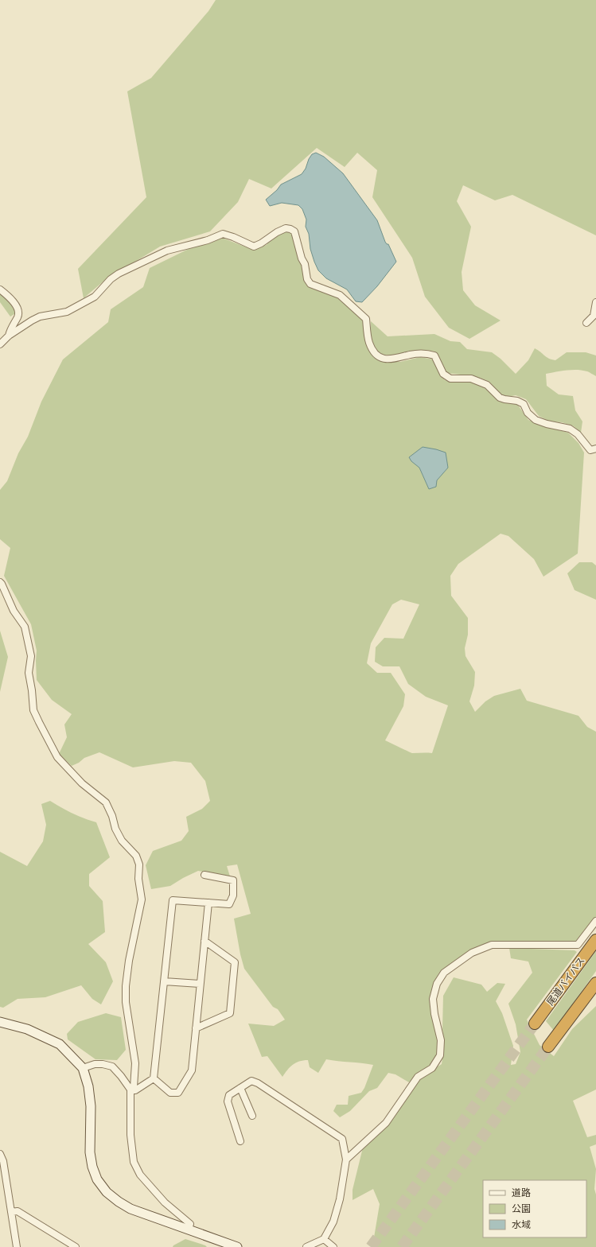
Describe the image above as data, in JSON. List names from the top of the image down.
{
  "streets": {
    "highway": ["尾道バイパス"]
  },
  "legend": ["道路", "公園", "水域"]
}
